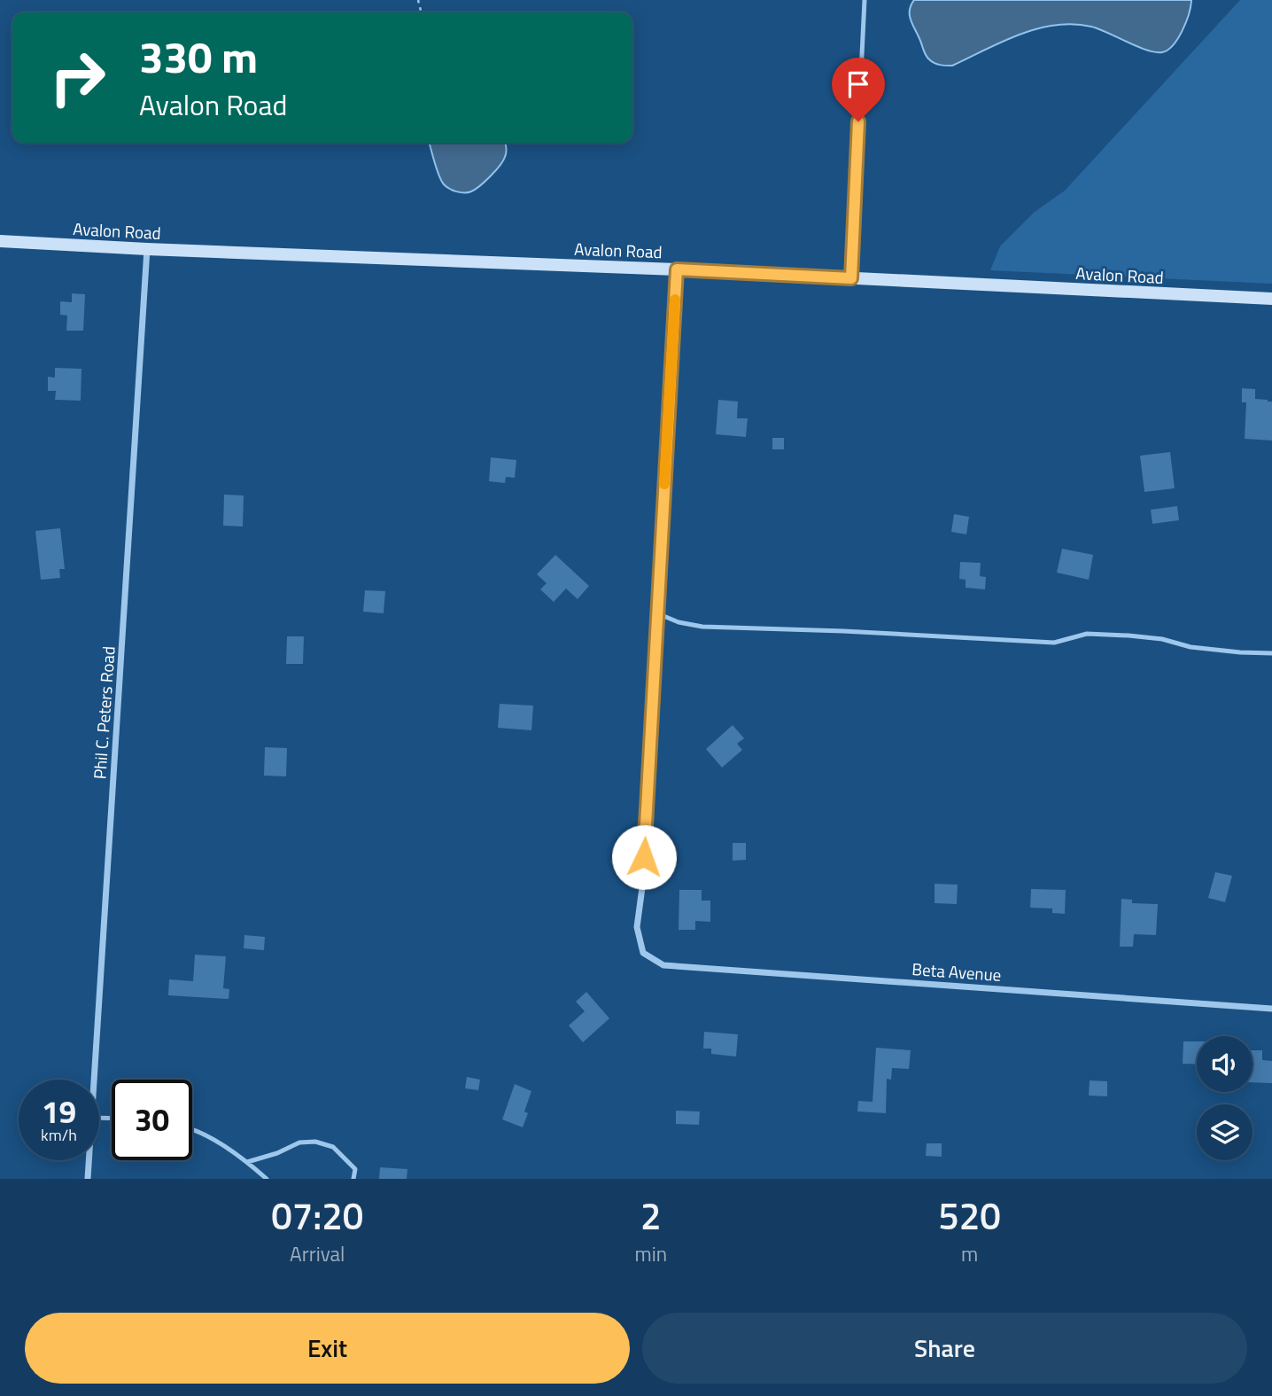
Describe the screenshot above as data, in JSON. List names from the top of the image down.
{
  "streets": {
    "main road": ["Avalon Road"],
    "street": ["Phil C. Peters Road", "Beta Avenue"]
  },
  "crossings": [
    ["Avalon Road", "Phil C. Peters Road"]
  ],
  "page": {
    "turn": ["330 m", "Avalon Road"],
    "speed": "19 km/h",
    "limit": "30",
    "eta": [
      "07:20",
      "Arrival",
      "2",
      "min",
      "520",
      "m"
    ],
    "buttons": ["Exit", "Share"]
  }
}
